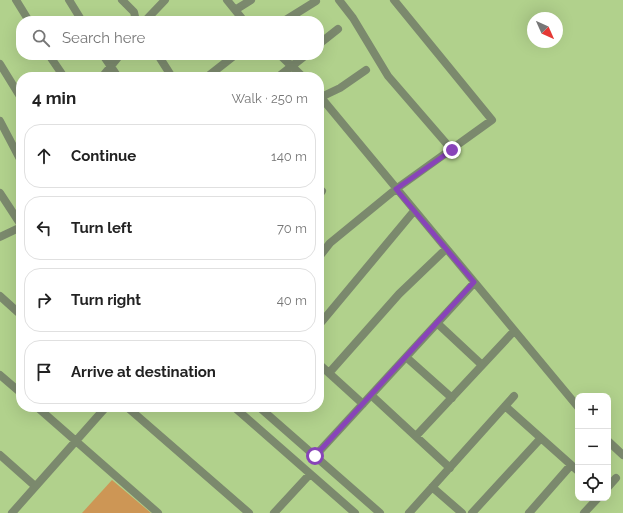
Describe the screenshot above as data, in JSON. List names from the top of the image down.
{
  "north": "bottom right",
  "page": {
    "search": "Search here",
    "heading": ["4 min", "Walk · 250 m"],
    "list": [
      ["Continue", "140 m"],
      ["Turn left", "70 m"],
      ["Turn right", "40 m"],
      "Arrive at destination"
    ],
    "map_buttons": ["+", "−"]
  }
}
